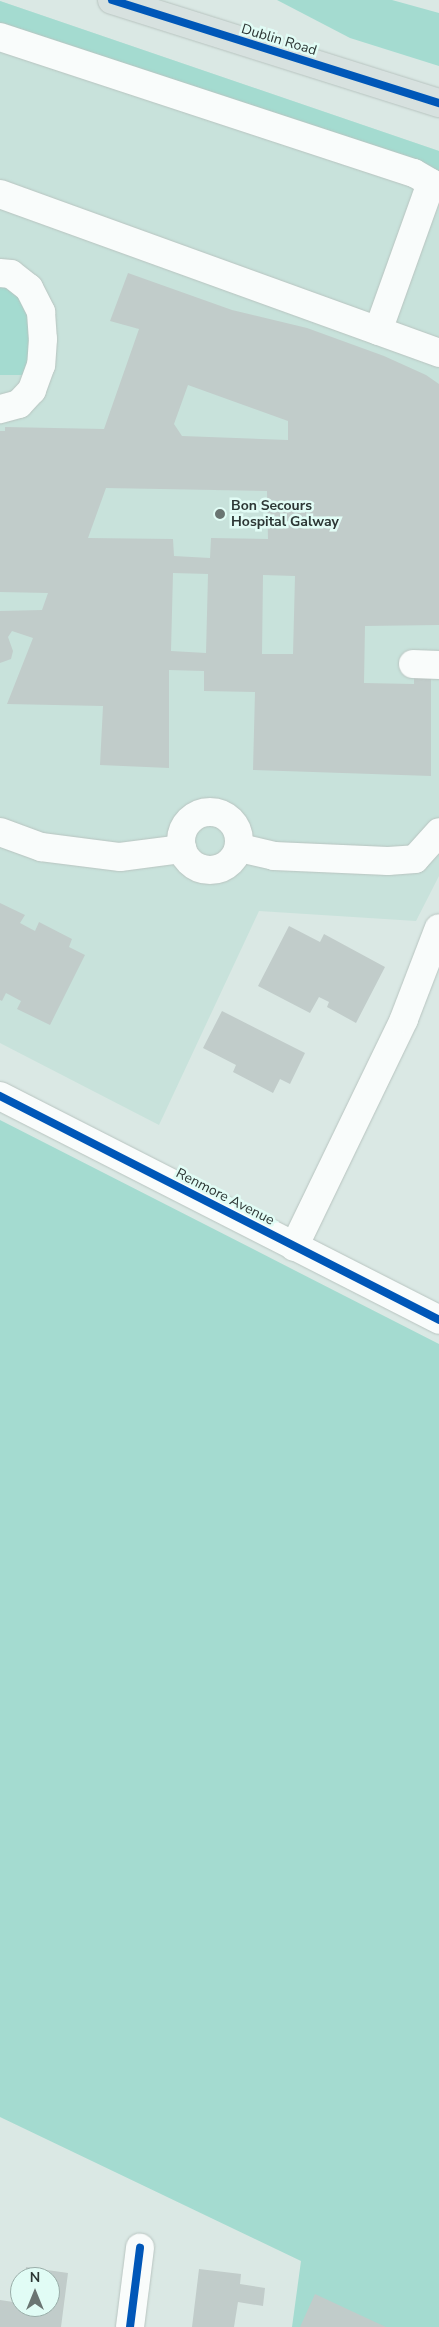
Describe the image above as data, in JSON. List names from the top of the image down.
{
  "streets": {
    "main road": ["Dublin Road"],
    "street": ["Renmore Avenue"]
  },
  "places": ["Bon Secours Hospital Galway"],
  "north": "top"
}
